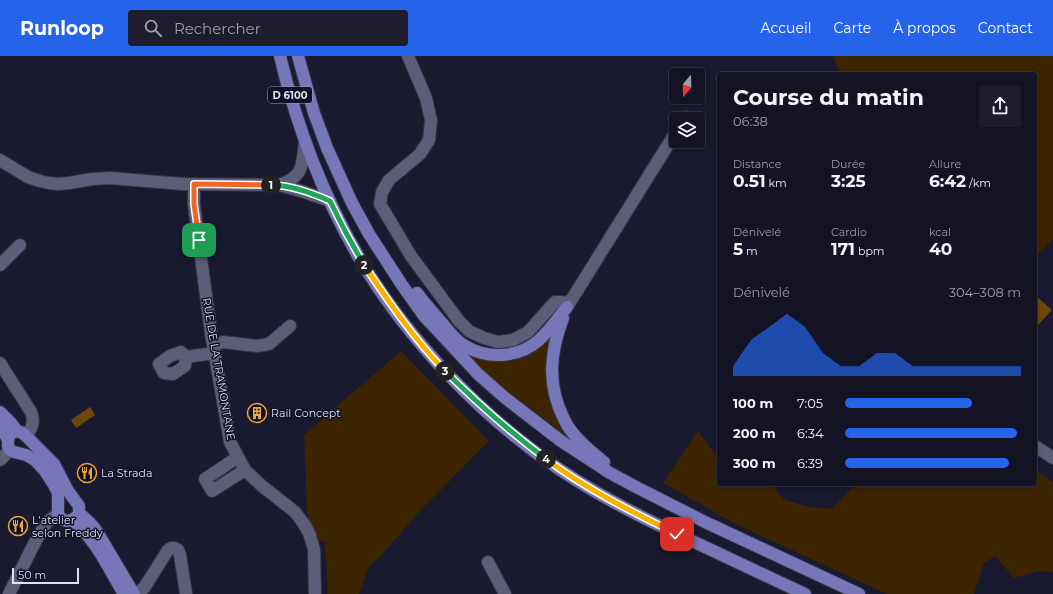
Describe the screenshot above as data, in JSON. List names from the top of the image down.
{
  "streets": {
    "main road": ["D 6100"],
    "street": ["RUE DE LA TRAMONTANE"]
  },
  "places": {
    "building": ["Rail Concept"],
    "restaurant": ["La Strada", "L'atelier selon Freddy"]
  },
  "scale_bar": "50 m",
  "north": "bottom",
  "page": {
    "header": "Runloop",
    "search": "Rechercher",
    "nav": [
      "Accueil",
      "Carte",
      "À propos",
      "Contact"
    ],
    "heading": ["Course du matin", "06:38"],
    "stats": [
      ["Distance", "0.51 km"],
      ["Durée", "3:25"],
      ["Allure", "6:42 /km"],
      ["Dénivelé", "5 m"],
      ["Cardio", "171 bpm"],
      ["kcal", "40"]
    ],
    "pins": [
      "1",
      "2",
      "3",
      "4"
    ],
    "chart": ["Dénivelé", "304–308 m"],
    "list": [
      {
        "name": "100 m",
        "note": "7:05"
      },
      {
        "name": "200 m",
        "note": "6:34"
      },
      {
        "name": "300 m",
        "note": "6:39"
      }
    ],
    "scale": "50 m"
  }
}
